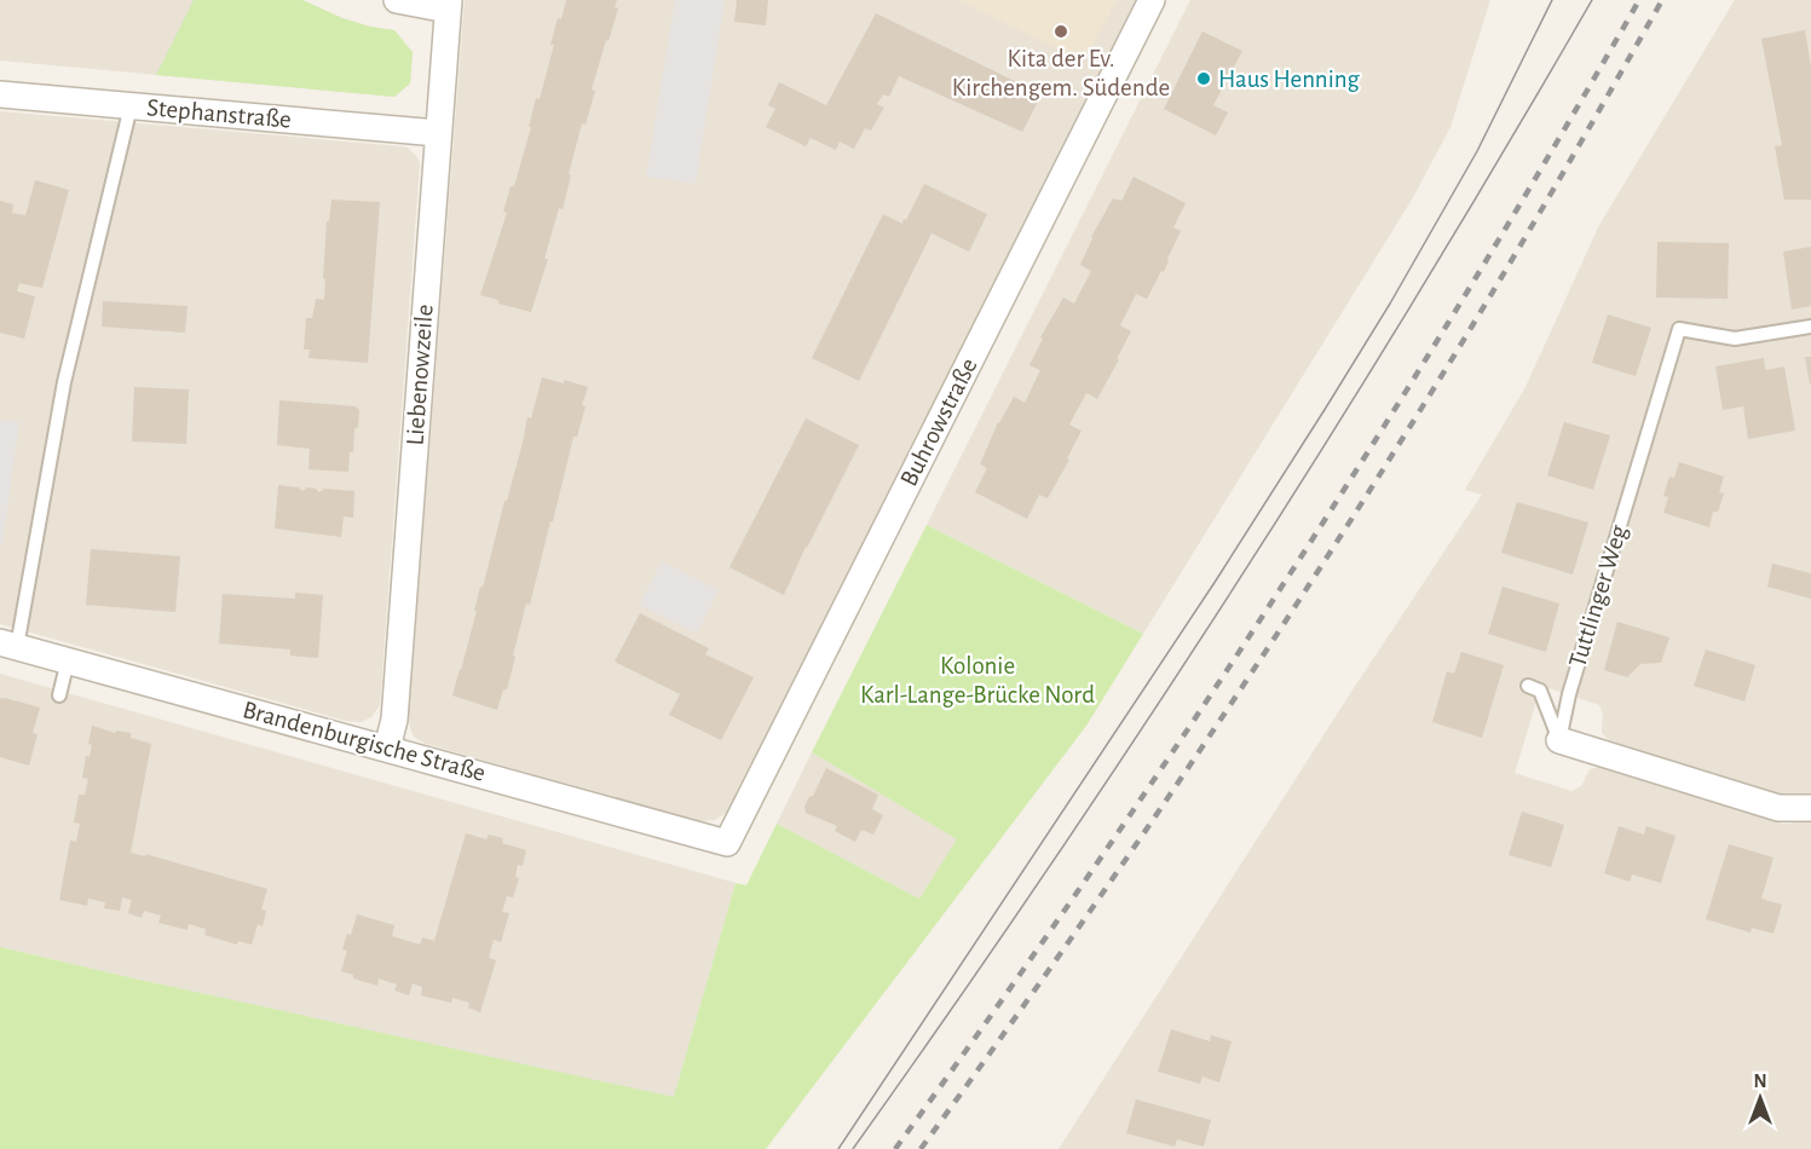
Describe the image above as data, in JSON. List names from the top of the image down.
{
  "streets": {
    "street": [
      "Stephanstraße",
      "Liebenowzeile",
      "Buhrowstraße",
      "Brandenburgische Straße"
    ],
    "lane": ["Tuttlinger Weg"]
  },
  "crossings": [
    ["Stephanstraße", "Liebenowzeile"],
    ["Liebenowzeile", "Brandenburgische Straße"],
    ["Buhrowstraße", "Brandenburgische Straße"]
  ],
  "parks": ["Kolonie Karl-Lange-Brücke Nord"],
  "places": ["Kita der Ev. Kirchengem. Südende", "Haus Henning"],
  "north": "top"
}
